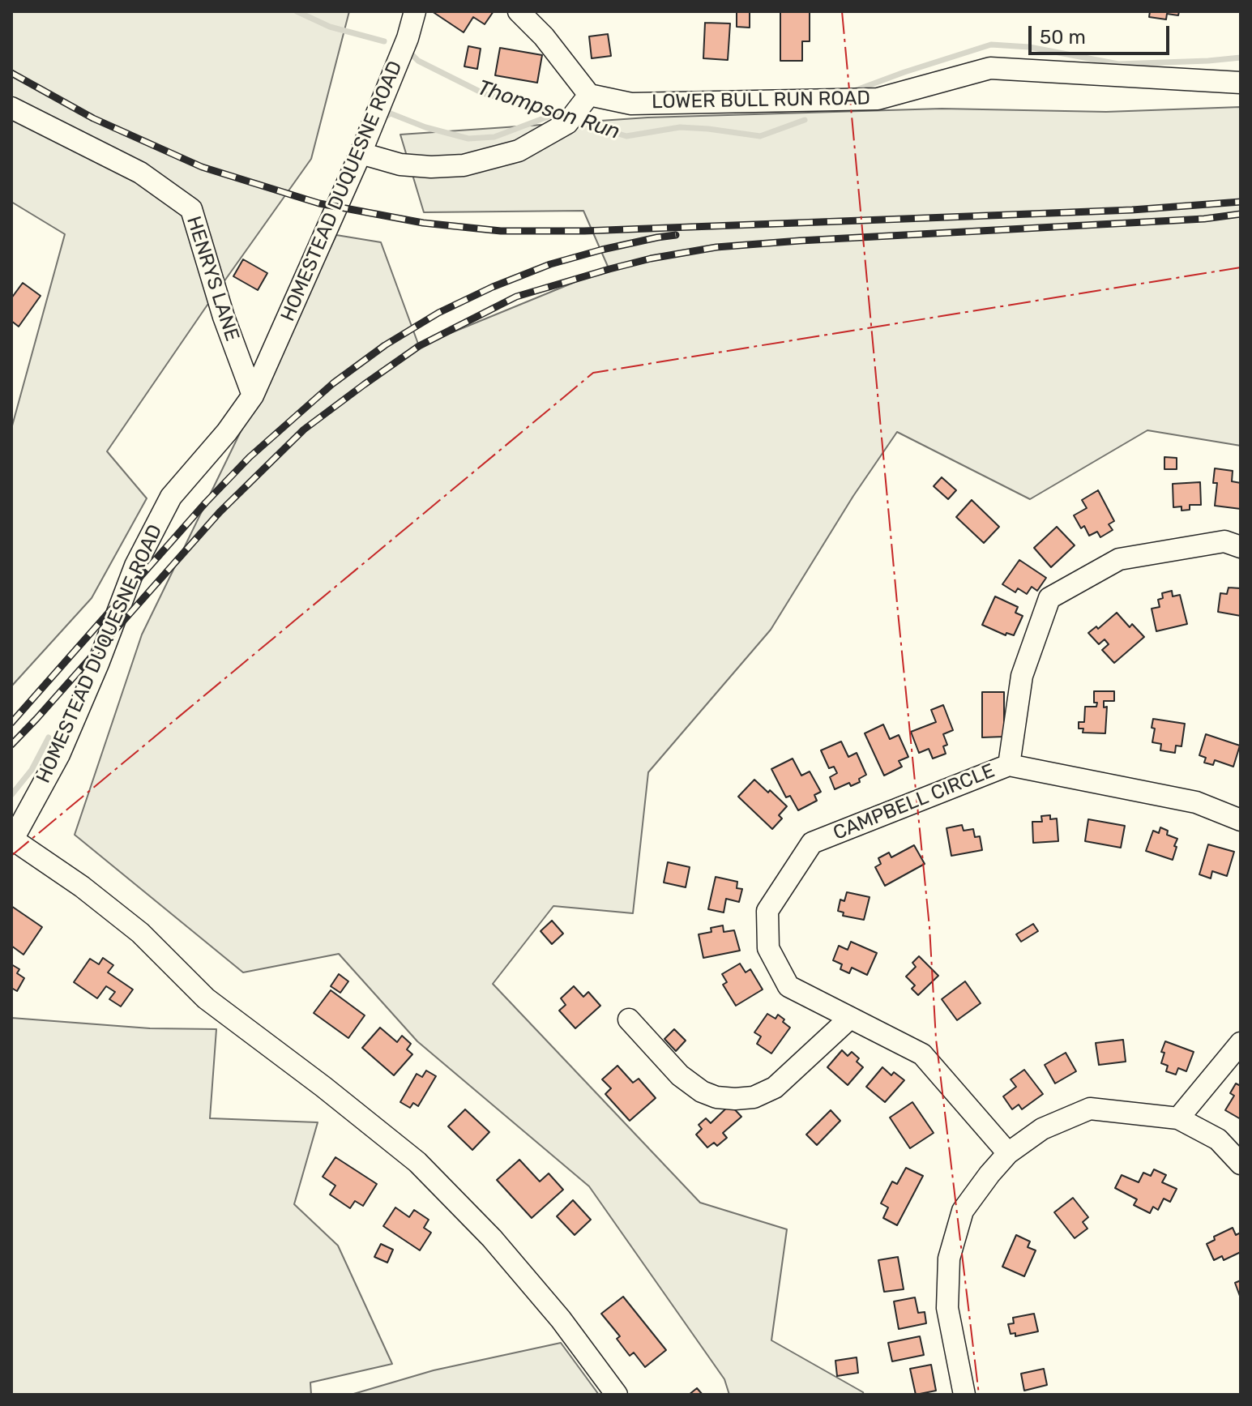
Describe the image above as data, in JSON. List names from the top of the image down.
{
  "streets": {
    "street": [
      "LOWER BULL RUN ROAD",
      "HOMESTEAD DUQUESNE ROAD",
      "HENRYS LANE",
      "CAMPBELL CIRCLE"
    ]
  },
  "crossings": [
    ["HOMESTEAD DUQUESNE ROAD", "HENRYS LANE"]
  ],
  "water": ["Thompson Run"],
  "scale_bar": "50 m"
}
